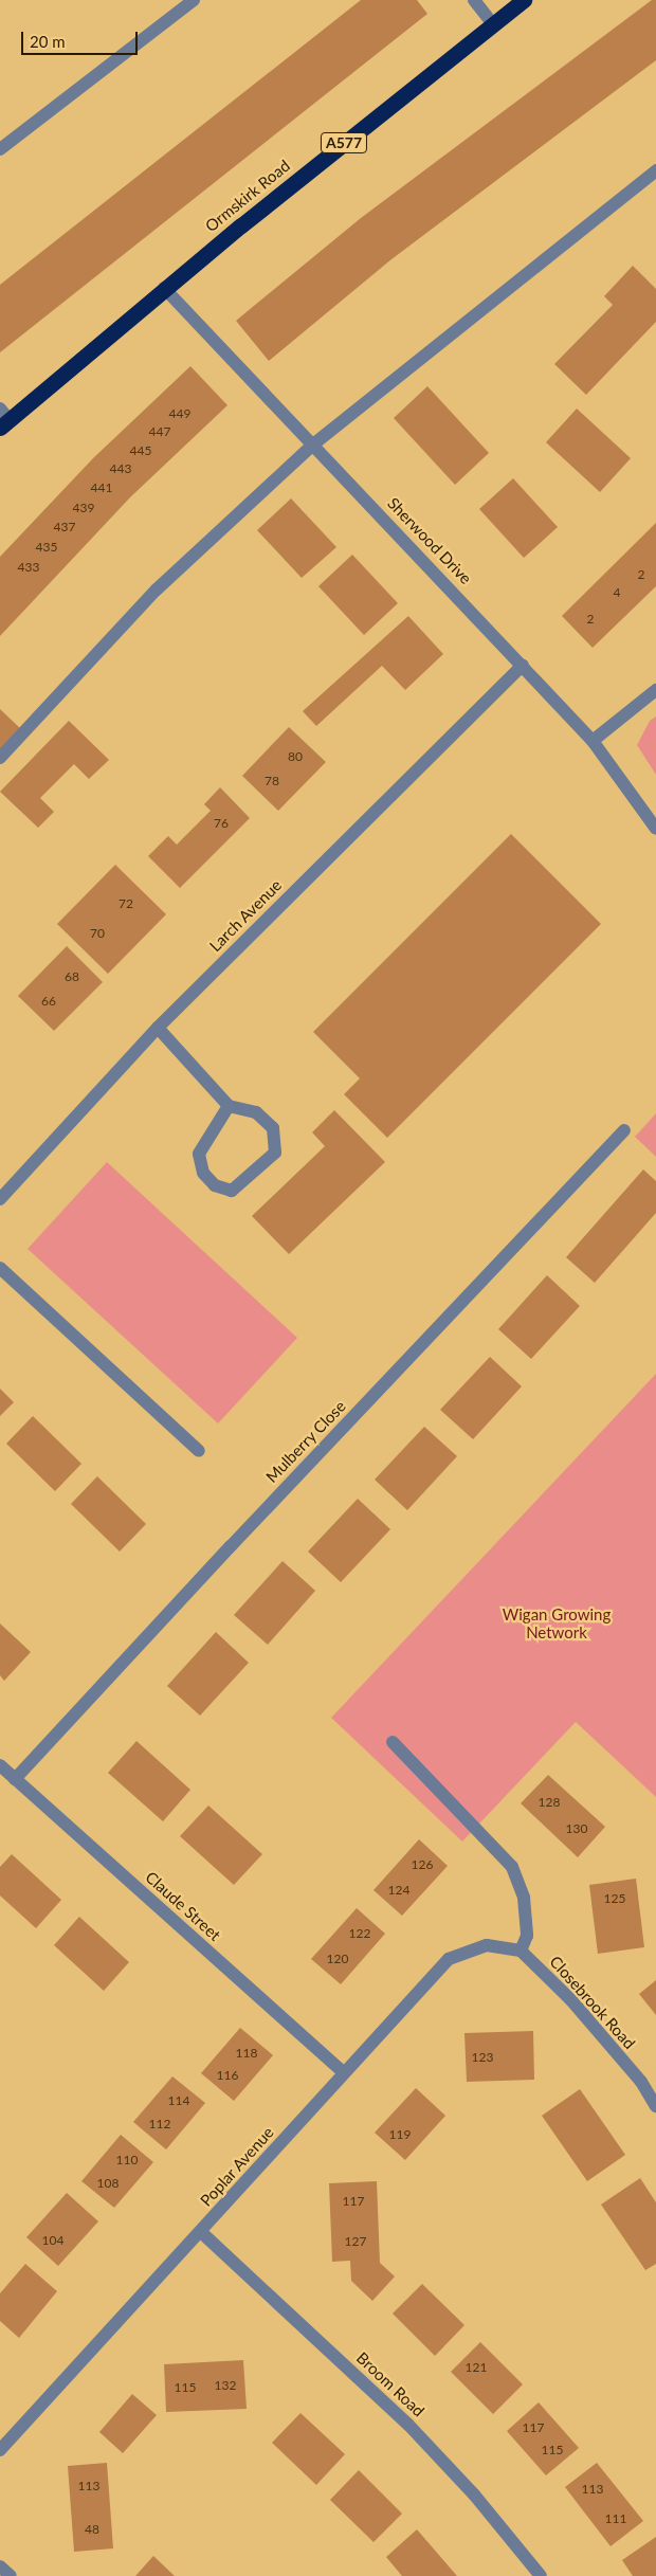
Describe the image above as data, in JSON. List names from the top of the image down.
{
  "streets": {
    "highway": ["A577", "Ormskirk Road"],
    "street": [
      "Sherwood Drive",
      "Larch Avenue",
      "Mulberry Close",
      "Claude Street",
      "Closebrook Road",
      "Poplar Avenue",
      "Broom Road"
    ]
  },
  "crossings": [
    ["Ormskirk Road", "Sherwood Drive"],
    ["Sherwood Drive", "Larch Avenue"],
    ["Mulberry Close", "Claude Street"],
    ["Claude Street", "Poplar Avenue"],
    ["Closebrook Road", "Poplar Avenue"],
    ["Poplar Avenue", "Broom Road"]
  ],
  "parks": ["Wigan Growing Network"],
  "house_numbers": [
    "449",
    "447",
    "445",
    "443",
    "441",
    "439",
    "437",
    "435",
    "433",
    "2",
    "4",
    "2",
    "80",
    "78",
    "76",
    "72",
    "70",
    "68",
    "66",
    "128",
    "130",
    "126",
    "124",
    "125",
    "122",
    "120",
    "118",
    "123",
    "116",
    "114",
    "112",
    "119",
    "110",
    "108",
    "117",
    "104",
    "127",
    "121",
    "132",
    "115",
    "117",
    "115",
    "113",
    "113",
    "111",
    "48"
  ],
  "scale_bar": "20 m"
}
